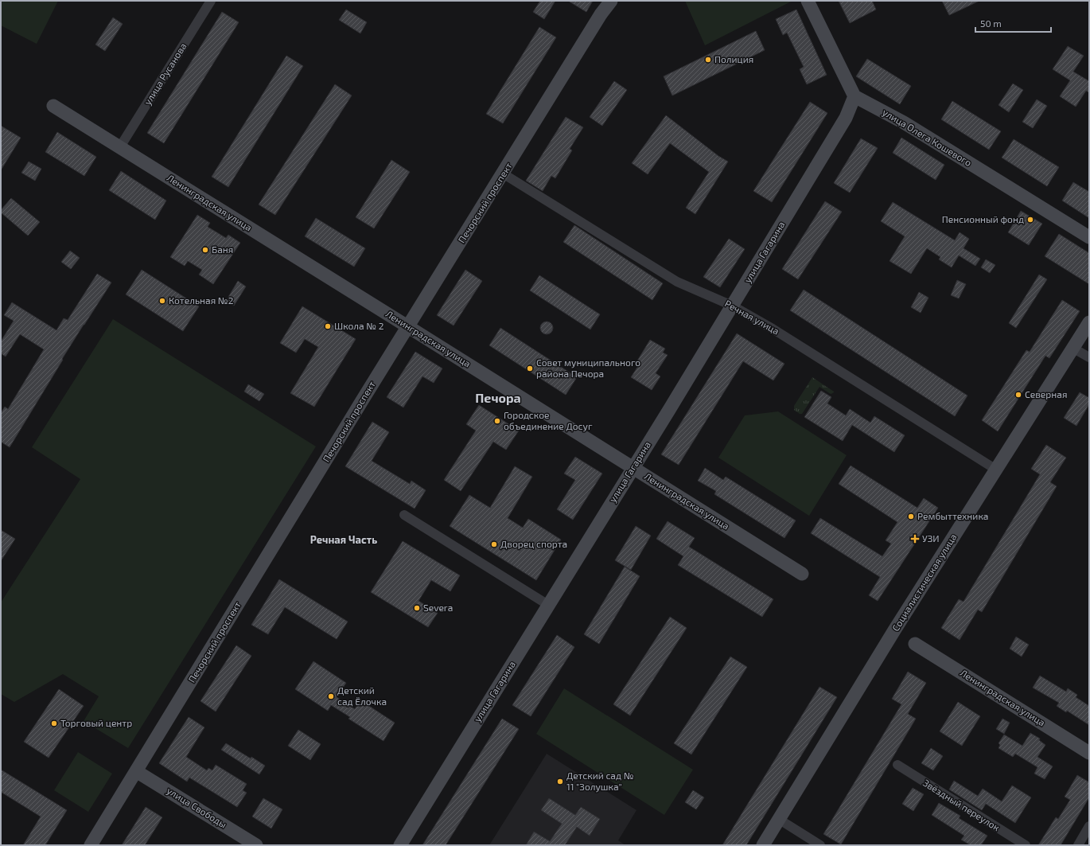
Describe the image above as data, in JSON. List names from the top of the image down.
{
  "streets": {
    "main road": [
      "улица Олега Кошевого",
      "Ленинградская улица",
      "Печорский проспект",
      "улица Гагарина",
      "Социалистическая улица",
      "улица Свободы"
    ],
    "street": ["улица Русанова", "Речная улица", "Звёздный переулок"]
  },
  "crossings": [
    ["улица Русанова", "Ленинградская улица"],
    ["улица Олега Кошевого", "улица Гагарина"],
    ["Ленинградская улица", "Печорский проспект"],
    ["Ленинградская улица", "улица Гагарина"],
    ["Печорский проспект", "Речная улица"],
    ["Печорский проспект", "улица Свободы"],
    ["улица Гагарина", "Речная улица"],
    ["Речная улица", "Социалистическая улица"]
  ],
  "districts": ["Печора", "Речная Часть"],
  "places": {
    "other": [
      "Полиция",
      "Пенсионный фонд",
      "Баня",
      "Котельная №2",
      "Школа № 2",
      "Совет муниципального района Печора",
      "Северная",
      "Городское объединение Досуг",
      "Рембыттехника",
      "Дворец спорта",
      "Severa",
      "Детский сад Ёлочка",
      "Торговый центр",
      "Детский сад № 11 \"Золушка\""
    ],
    "health": ["УЗИ"]
  },
  "scale_bar": "50 m"
}
